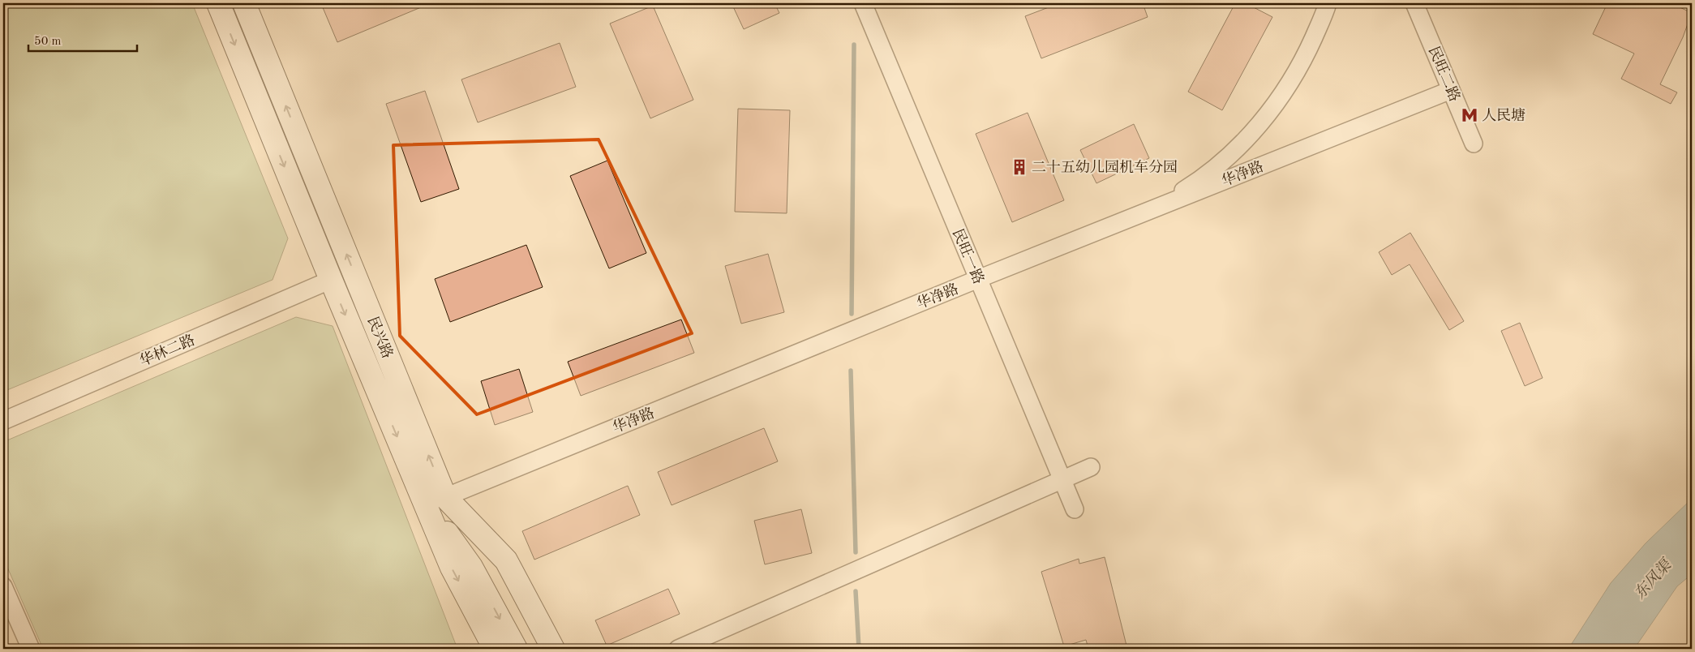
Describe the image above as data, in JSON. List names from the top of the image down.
{
  "streets": {
    "main road": ["民兴路"],
    "street": [
      "民旺二路",
      "华净路",
      "民旺一路",
      "华林二路"
    ]
  },
  "crossings": [
    ["民旺二路", "华净路"],
    ["华净路", "民旺一路"],
    ["华净路", "民兴路"],
    ["民兴路", "华林二路"]
  ],
  "water": ["东风渠"],
  "places": {
    "metro station": ["人民塘"],
    "building": ["二十五幼儿园机车分园"]
  },
  "scale_bar": "50 m"
}
